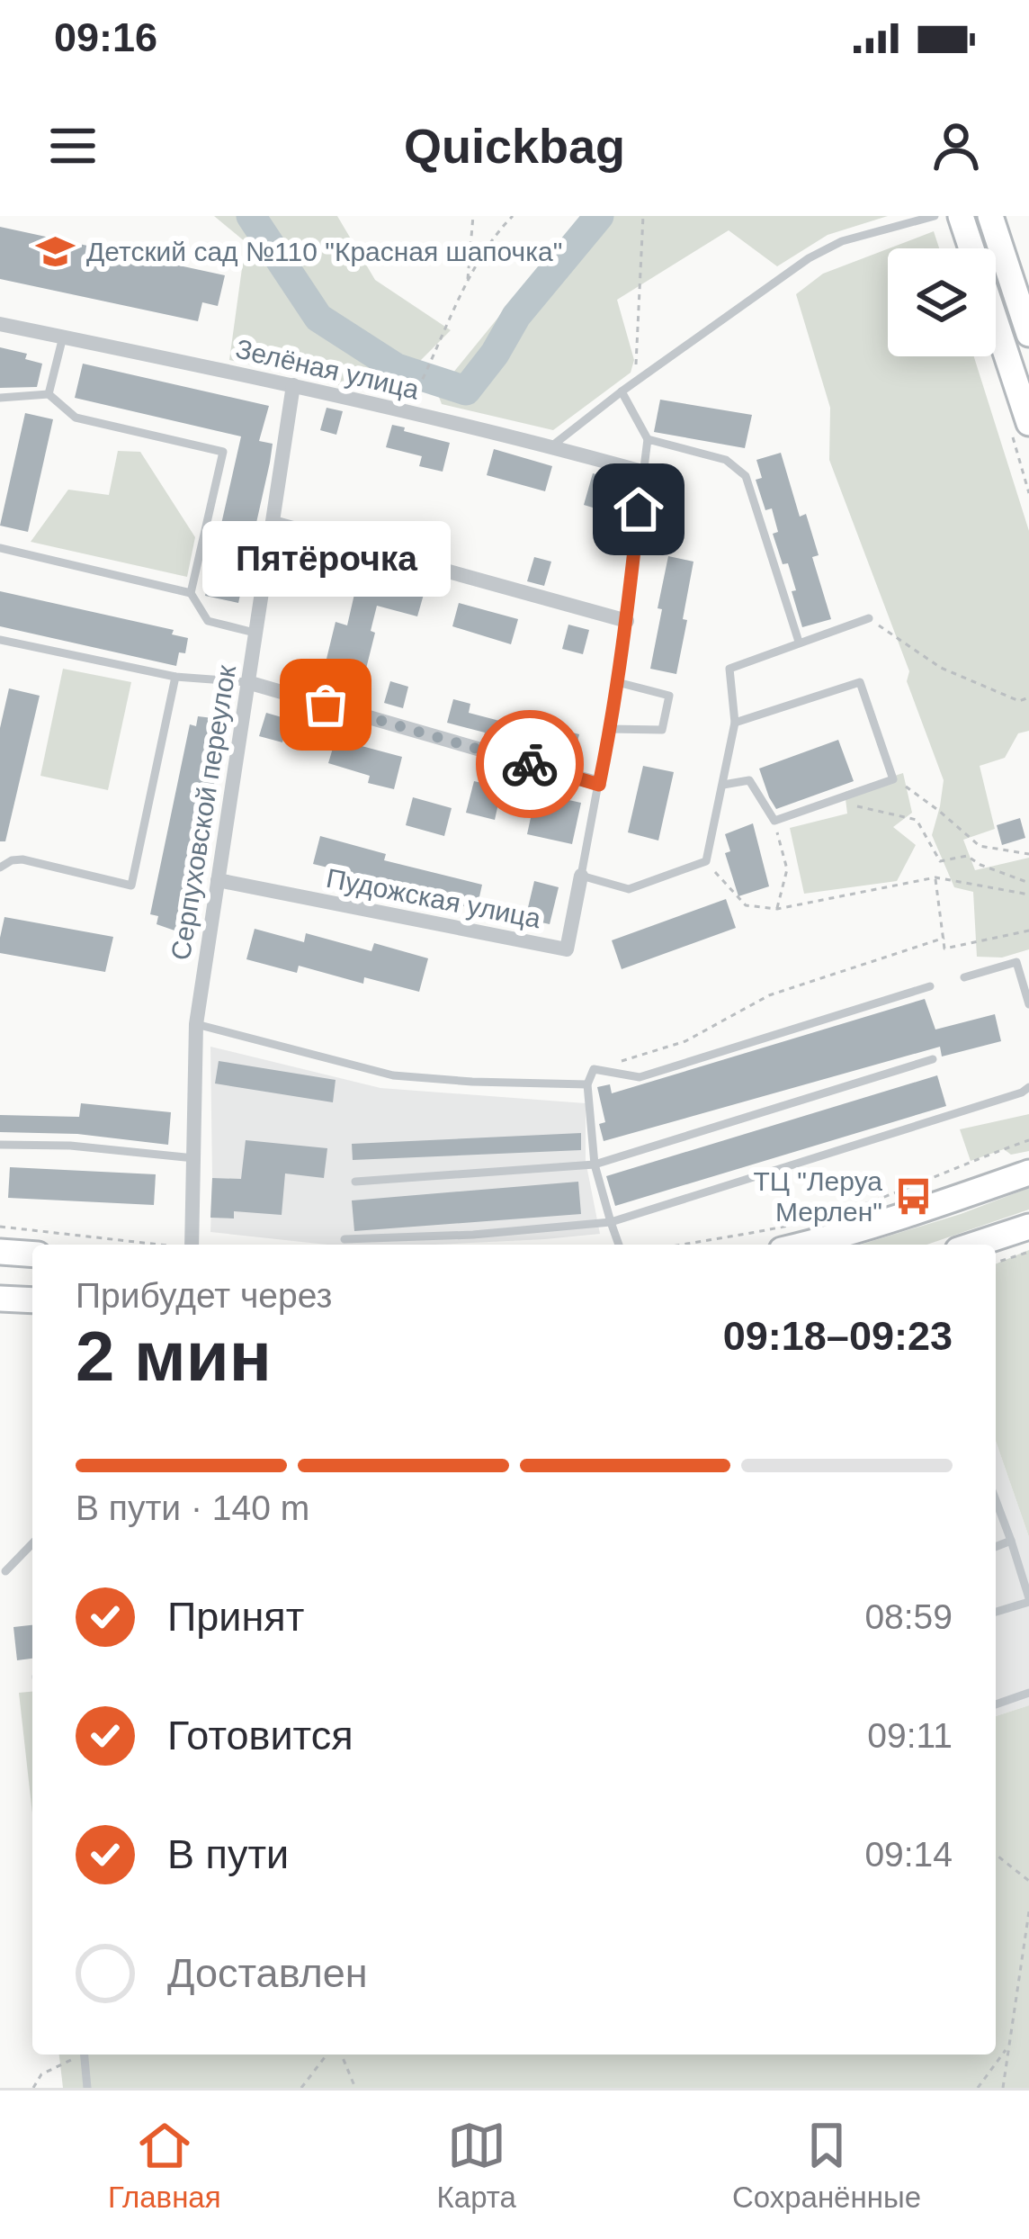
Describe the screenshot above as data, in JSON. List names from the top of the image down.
{
  "streets": {
    "street": ["Зелёная улица", "Серпуховской переулок", "Пудожская улица"]
  },
  "crossings": [
    ["Зелёная улица", "Серпуховской переулок"],
    ["Серпуховской переулок", "Пудожская улица"]
  ],
  "places": {
    "school or university": ["Детский сад №110 \"Красная шапочка\""],
    "other": ["Пятёрочка"],
    "bus stop": ["ТЦ \"Леруа Мерлен\""]
  },
  "page": {
    "status": "09:16",
    "header": "Quickbag",
    "bubble": "Пятёрочка",
    "heading": ["2 мин", "Прибудет через", "09:18–09:23"],
    "bar": "В пути · 140 m",
    "list": [
      ["Принят", "08:59"],
      ["Готовится", "09:11"],
      ["В пути", "09:14"],
      "Доставлен"
    ],
    "tabs": ["Главная", "Карта", "Сохранённые"]
  }
}
